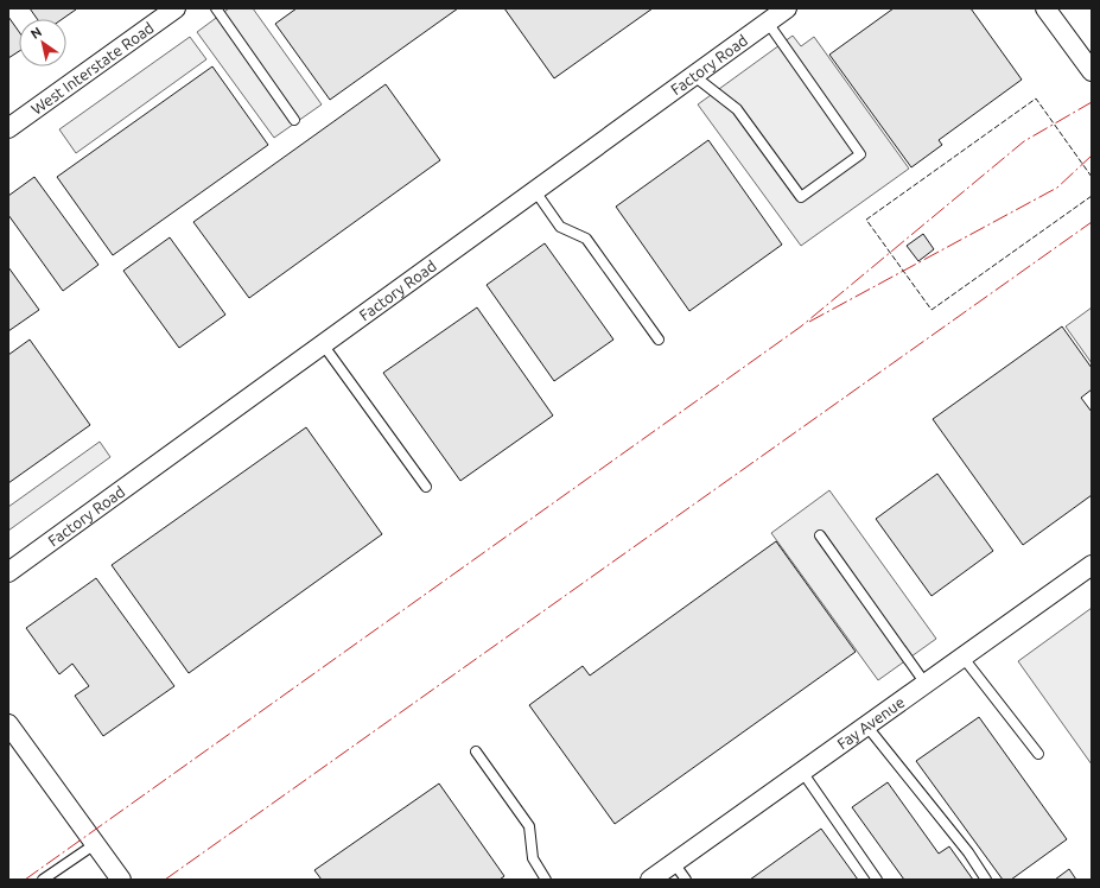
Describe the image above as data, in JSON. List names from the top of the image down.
{
  "streets": {
    "street": ["Factory Road", "West Interstate Road", "Fay Avenue"]
  },
  "north": "top left"
}
